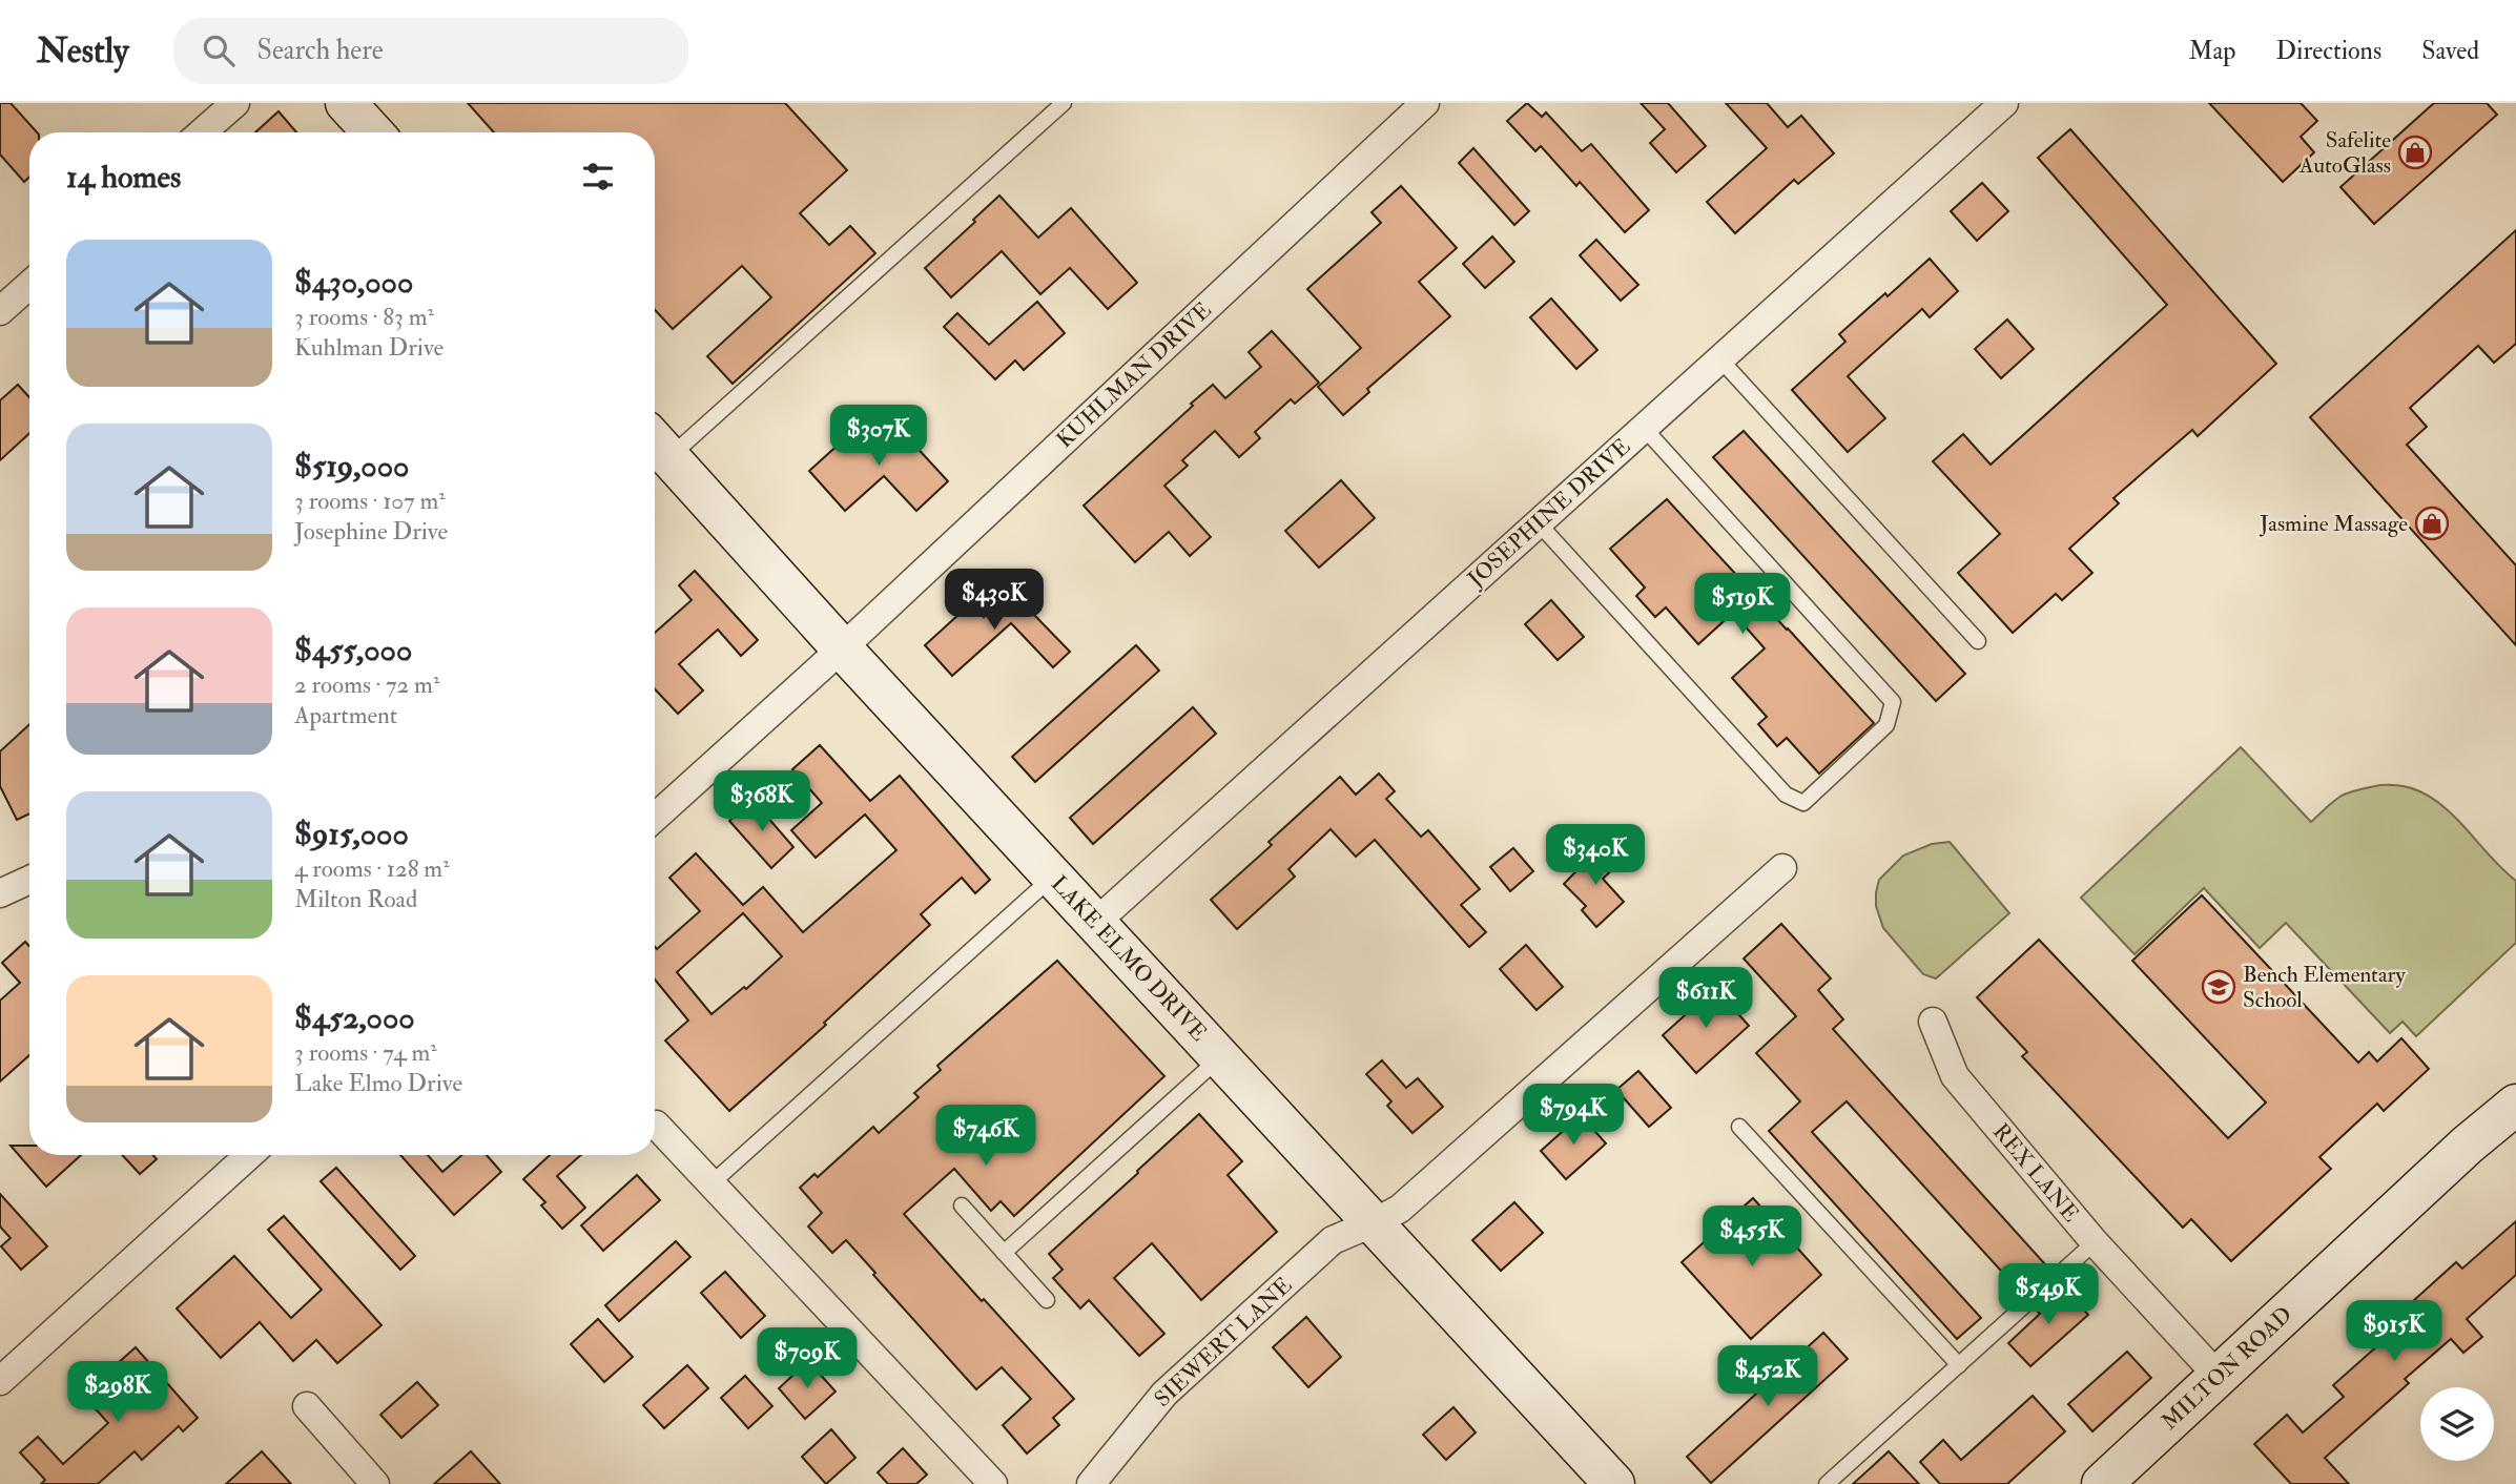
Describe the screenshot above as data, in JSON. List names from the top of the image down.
{
  "streets": {
    "main road": ["LAKE ELMO DRIVE", "MILTON ROAD"],
    "street": [
      "KUHLMAN DRIVE",
      "JOSEPHINE DRIVE",
      "REX LANE",
      "SIEWERT LANE"
    ]
  },
  "crossings": [
    ["KUHLMAN DRIVE", "LAKE ELMO DRIVE"],
    ["JOSEPHINE DRIVE", "LAKE ELMO DRIVE"],
    ["LAKE ELMO DRIVE", "SIEWERT LANE"],
    ["REX LANE", "MILTON ROAD"]
  ],
  "places": {
    "shop": ["Safelite AutoGlass", "Jasmine Massage"],
    "school or university": ["Bench Elementary School"]
  },
  "page": {
    "header": "Nestly",
    "search": "Search here",
    "nav": ["Map", "Directions", "Saved"],
    "heading": "14 homes",
    "list": [
      {
        "name": "$430,000",
        "note": "3 rooms · 83 m² · Kuhlman Drive"
      },
      {
        "name": "$519,000",
        "note": "3 rooms · 107 m² · Josephine Drive"
      },
      {
        "name": "$455,000",
        "note": "2 rooms · 72 m² · Apartment"
      },
      {
        "name": "$915,000",
        "note": "4 rooms · 128 m² · Milton Road"
      },
      {
        "name": "$452,000",
        "note": "3 rooms · 74 m² · Lake Elmo Drive"
      }
    ],
    "price": [
      "$307K",
      "$430K",
      "$519K",
      "$368K",
      "$340K",
      "$611K",
      "$794K",
      "$746K",
      "$455K",
      "$549K",
      "$915K",
      "$709K",
      "$452K",
      "$298K"
    ]
  }
}
